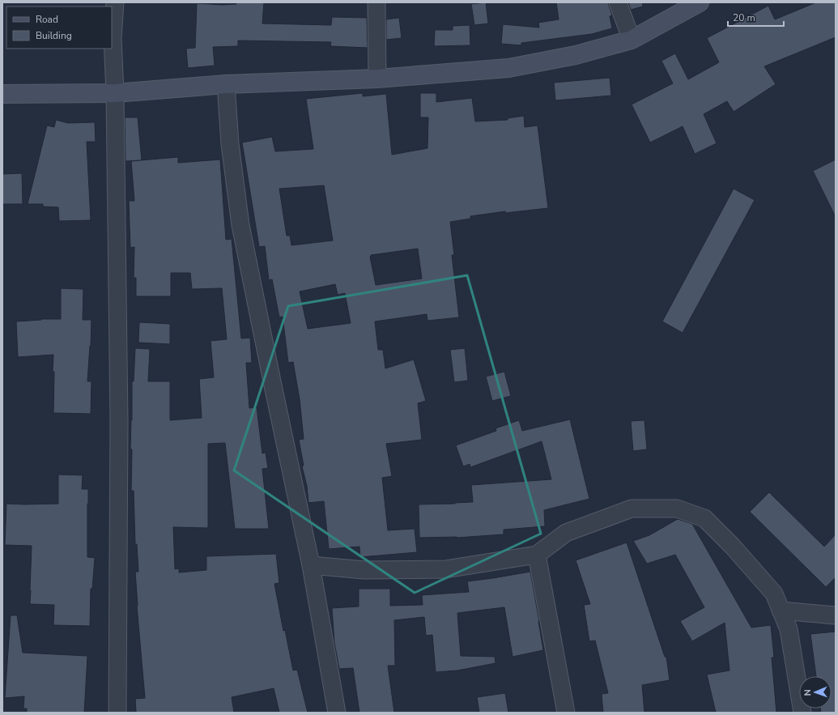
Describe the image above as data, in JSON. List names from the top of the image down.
{
  "legend": ["Road", "Building"],
  "scale_bar": "20 m",
  "north": "left"
}
